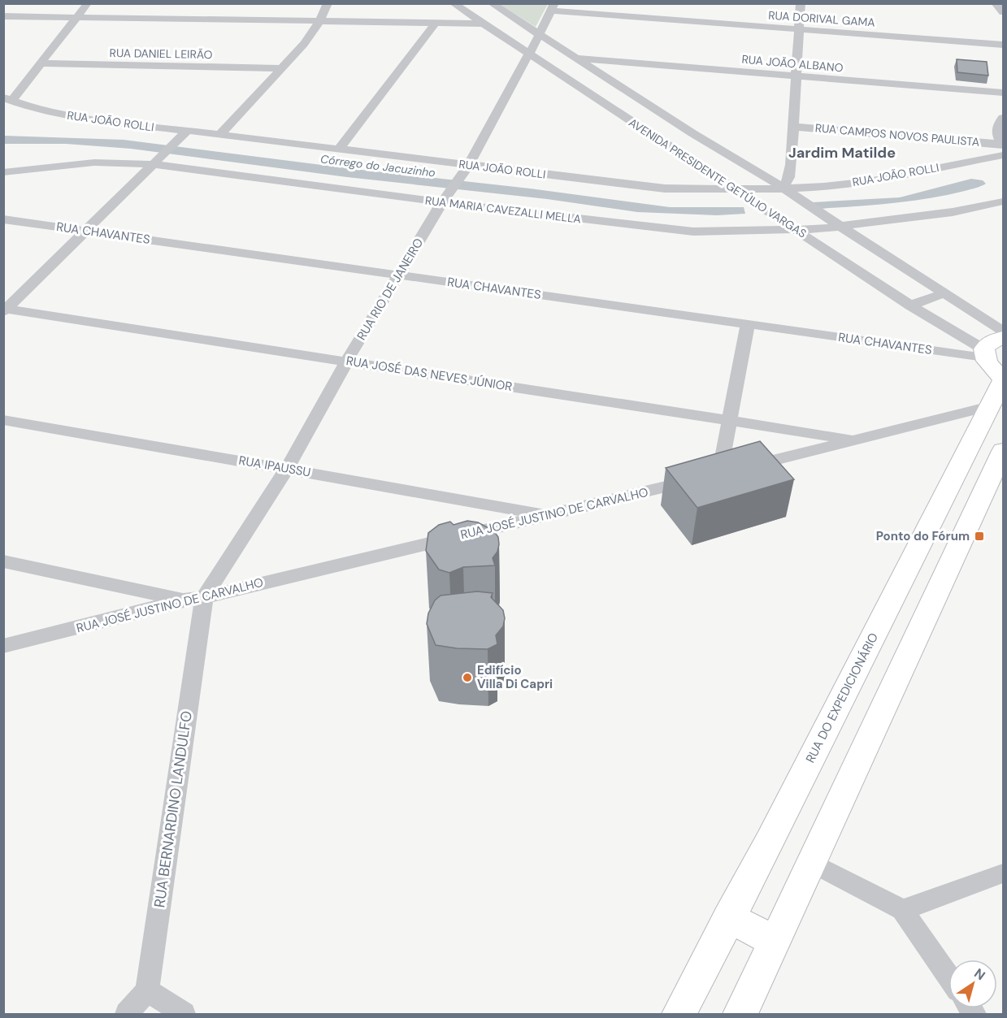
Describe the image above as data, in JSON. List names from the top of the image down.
{
  "streets": {
    "main road": ["RUA DO EXPEDICIONÁRIO"],
    "street": [
      "RUA DORIVAL GAMA",
      "RUA DANIEL LEIRÃO",
      "RUA JOÃO ALBANO",
      "RUA JOÃO ROLLI",
      "RUA CAMPOS NOVOS PAULISTA",
      "AVENIDA PRESIDENTE GETÚLIO VARGAS",
      "RUA MARIA CAVEZALLI MELLA",
      "RUA CHAVANTES",
      "RUA RIO DE JANEIRO",
      "RUA JOSÉ DAS NEVES JÚNIOR",
      "RUA IPAUSSU",
      "RUA JOSÉ JUSTINO DE CARVALHO",
      "RUA BERNARDINO LANDULFO"
    ]
  },
  "crossings": [
    ["RUA DORIVAL GAMA", "RUA RIO DE JANEIRO"],
    ["RUA JOÃO ALBANO", "AVENIDA PRESIDENTE GETÚLIO VARGAS"],
    ["RUA JOÃO ROLLI", "RUA CAMPOS NOVOS PAULISTA"],
    ["RUA JOÃO ROLLI", "AVENIDA PRESIDENTE GETÚLIO VARGAS"],
    ["RUA JOÃO ROLLI", "RUA RIO DE JANEIRO"],
    ["AVENIDA PRESIDENTE GETÚLIO VARGAS", "RUA MARIA CAVEZALLI MELLA"],
    ["AVENIDA PRESIDENTE GETÚLIO VARGAS", "RUA CHAVANTES"],
    ["AVENIDA PRESIDENTE GETÚLIO VARGAS", "RUA RIO DE JANEIRO"],
    ["RUA MARIA CAVEZALLI MELLA", "RUA RIO DE JANEIRO"],
    ["RUA CHAVANTES", "RUA RIO DE JANEIRO"],
    ["RUA RIO DE JANEIRO", "RUA JOSÉ DAS NEVES JÚNIOR"],
    ["RUA RIO DE JANEIRO", "RUA IPAUSSU"],
    ["RUA RIO DE JANEIRO", "RUA JOSÉ JUSTINO DE CARVALHO"],
    ["RUA RIO DE JANEIRO", "RUA BERNARDINO LANDULFO"],
    ["RUA JOSÉ DAS NEVES JÚNIOR", "RUA JOSÉ JUSTINO DE CARVALHO"],
    ["RUA IPAUSSU", "RUA JOSÉ JUSTINO DE CARVALHO"],
    ["RUA JOSÉ JUSTINO DE CARVALHO", "RUA DO EXPEDICIONÁRIO"],
    ["RUA JOSÉ JUSTINO DE CARVALHO", "RUA BERNARDINO LANDULFO"]
  ],
  "districts": ["Jardim Matilde"],
  "water": ["Córrego do Jacuzinho"],
  "places": {
    "transit": ["Ponto do Fórum"],
    "other": ["Edifício Villa Di Capri"]
  },
  "north": "top right"
}
